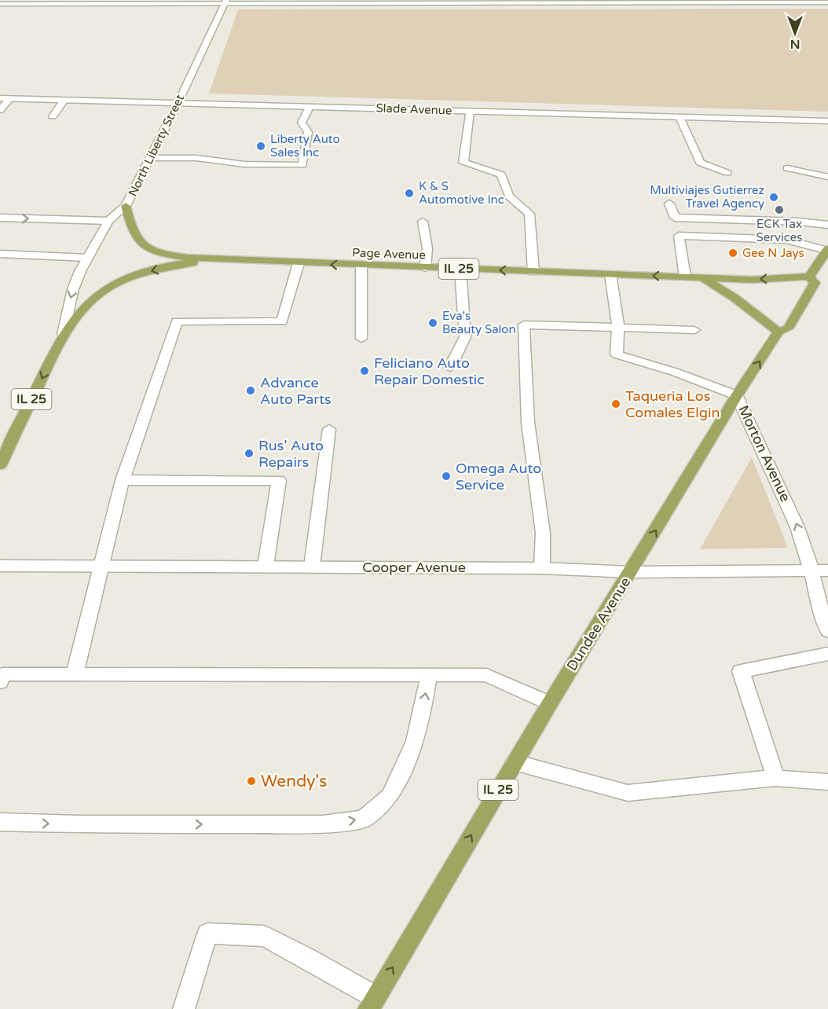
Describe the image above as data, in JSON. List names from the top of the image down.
{
  "streets": {
    "main road": [
      "North Liberty Street",
      "Page Avenue",
      "IL 25",
      "Dundee Avenue"
    ],
    "street": ["Slade Avenue", "Morton Avenue", "Cooper Avenue"]
  },
  "crossings": [
    ["Slade Avenue", "North Liberty Street"],
    ["Page Avenue", "Dundee Avenue"],
    ["Morton Avenue", "Cooper Avenue"],
    ["Morton Avenue", "Dundee Avenue"],
    ["Cooper Avenue", "Dundee Avenue"]
  ],
  "one_way": [
    "North Liberty Street",
    "Page Avenue",
    "Morton Avenue",
    "Dundee Avenue"
  ],
  "places": [
    "Liberty Auto Sales Inc",
    "K & S Automotive Inc",
    "Multiviajes Gutierrez Travel Agency",
    "ECK Tax Services",
    "Gee N Jays",
    "Eva's Beauty Salon",
    "Feliciano Auto Repair Domestic",
    "Advance Auto Parts",
    "Taqueria Los Comales Elgin",
    "Rus' Auto Repairs",
    "Omega Auto Service",
    "Wendy's"
  ],
  "north": "bottom"
}
